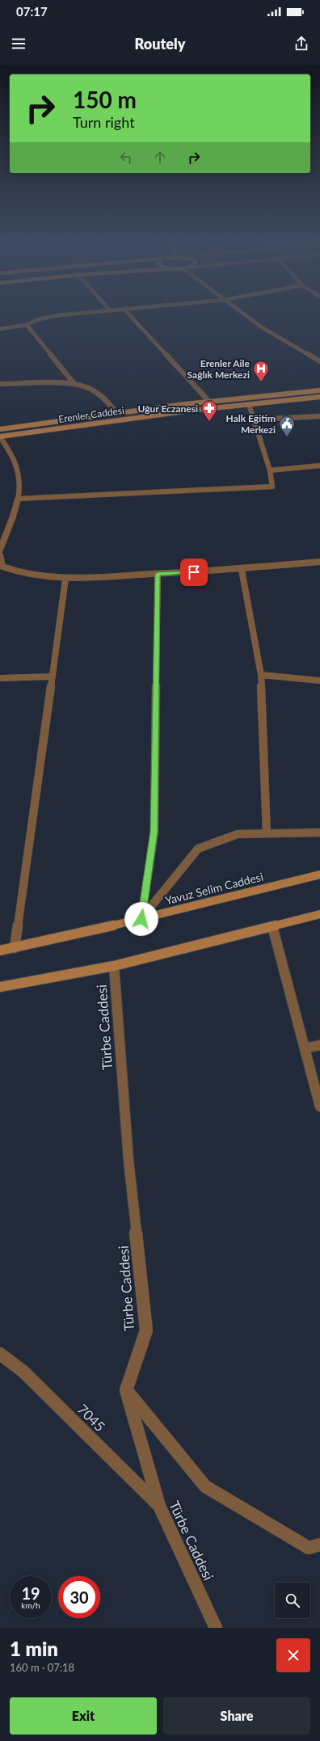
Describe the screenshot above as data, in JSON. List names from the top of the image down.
{
  "streets": {
    "main road": ["Erenler Caddesi", "Yavuz Selim Caddesi"],
    "street": ["Türbe Caddesi", "7045"]
  },
  "crossings": [
    ["Türbe Caddesi", "7045"]
  ],
  "places": {
    "hospital": ["Erenler Aile Sağlık Merkezi"],
    "pharmacy": ["Uğur Eczanesi"],
    "public building": ["Halk Eğitim Merkezi"]
  },
  "page": {
    "status": "07:17",
    "header": "Routely",
    "turn": ["150 m", "Turn right"],
    "speed": "19 km/h",
    "limit": "30",
    "heading": ["1 min", "160 m · 07:18"],
    "buttons": ["Exit", "Share"]
  }
}
